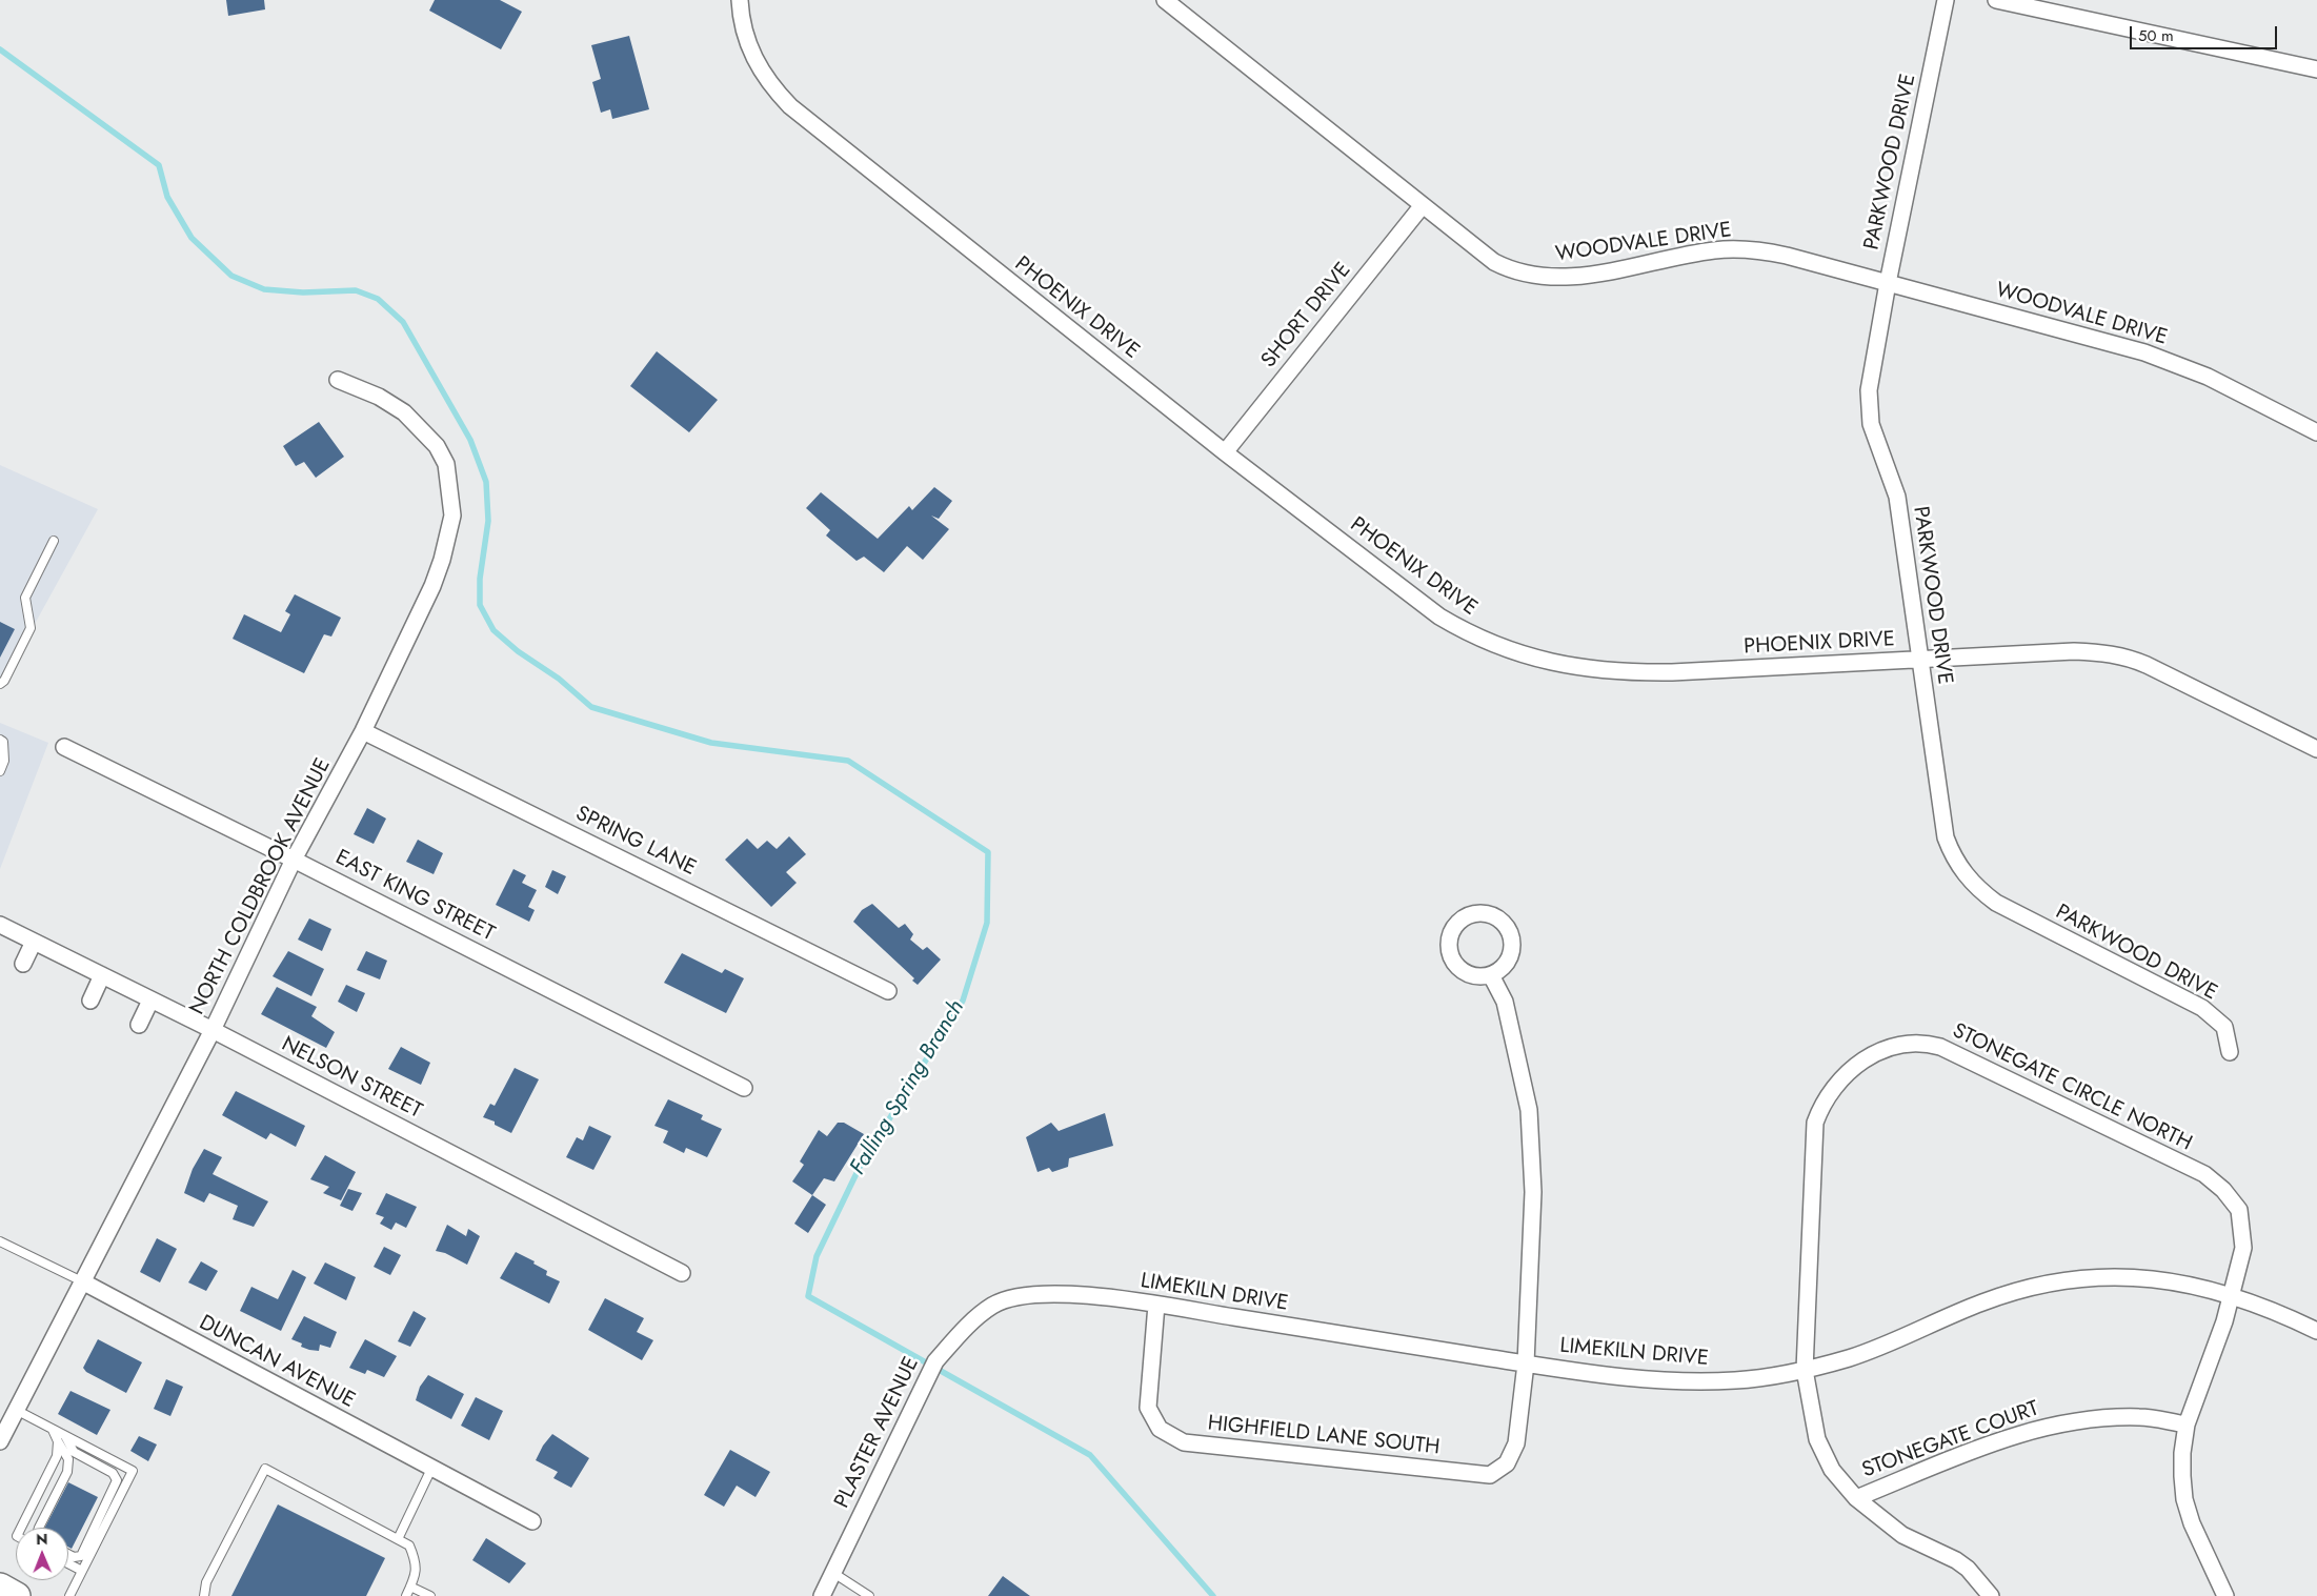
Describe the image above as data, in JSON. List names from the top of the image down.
{
  "streets": {
    "street": [
      "PARKWOOD DRIVE",
      "WOODVALE DRIVE",
      "PHOENIX DRIVE",
      "SHORT DRIVE",
      "SPRING LANE",
      "NORTH COLDBROOK AVENUE",
      "EAST KING STREET",
      "NELSON STREET",
      "STONEGATE CIRCLE NORTH",
      "LIMEKILN DRIVE",
      "DUNCAN AVENUE",
      "PLASTER AVENUE",
      "HIGHFIELD LANE SOUTH",
      "STONEGATE COURT"
    ]
  },
  "crossings": [
    ["PARKWOOD DRIVE", "WOODVALE DRIVE"],
    ["PARKWOOD DRIVE", "PHOENIX DRIVE"],
    ["WOODVALE DRIVE", "SHORT DRIVE"],
    ["PHOENIX DRIVE", "SHORT DRIVE"],
    ["SPRING LANE", "NORTH COLDBROOK AVENUE"],
    ["NORTH COLDBROOK AVENUE", "EAST KING STREET"],
    ["NORTH COLDBROOK AVENUE", "NELSON STREET"],
    ["NORTH COLDBROOK AVENUE", "DUNCAN AVENUE"],
    ["STONEGATE CIRCLE NORTH", "LIMEKILN DRIVE"],
    ["STONEGATE CIRCLE NORTH", "STONEGATE COURT"],
    ["LIMEKILN DRIVE", "PLASTER AVENUE"],
    ["LIMEKILN DRIVE", "HIGHFIELD LANE SOUTH"]
  ],
  "water": ["Falling Spring Branch"],
  "scale_bar": "50 m",
  "north": "top"
}
